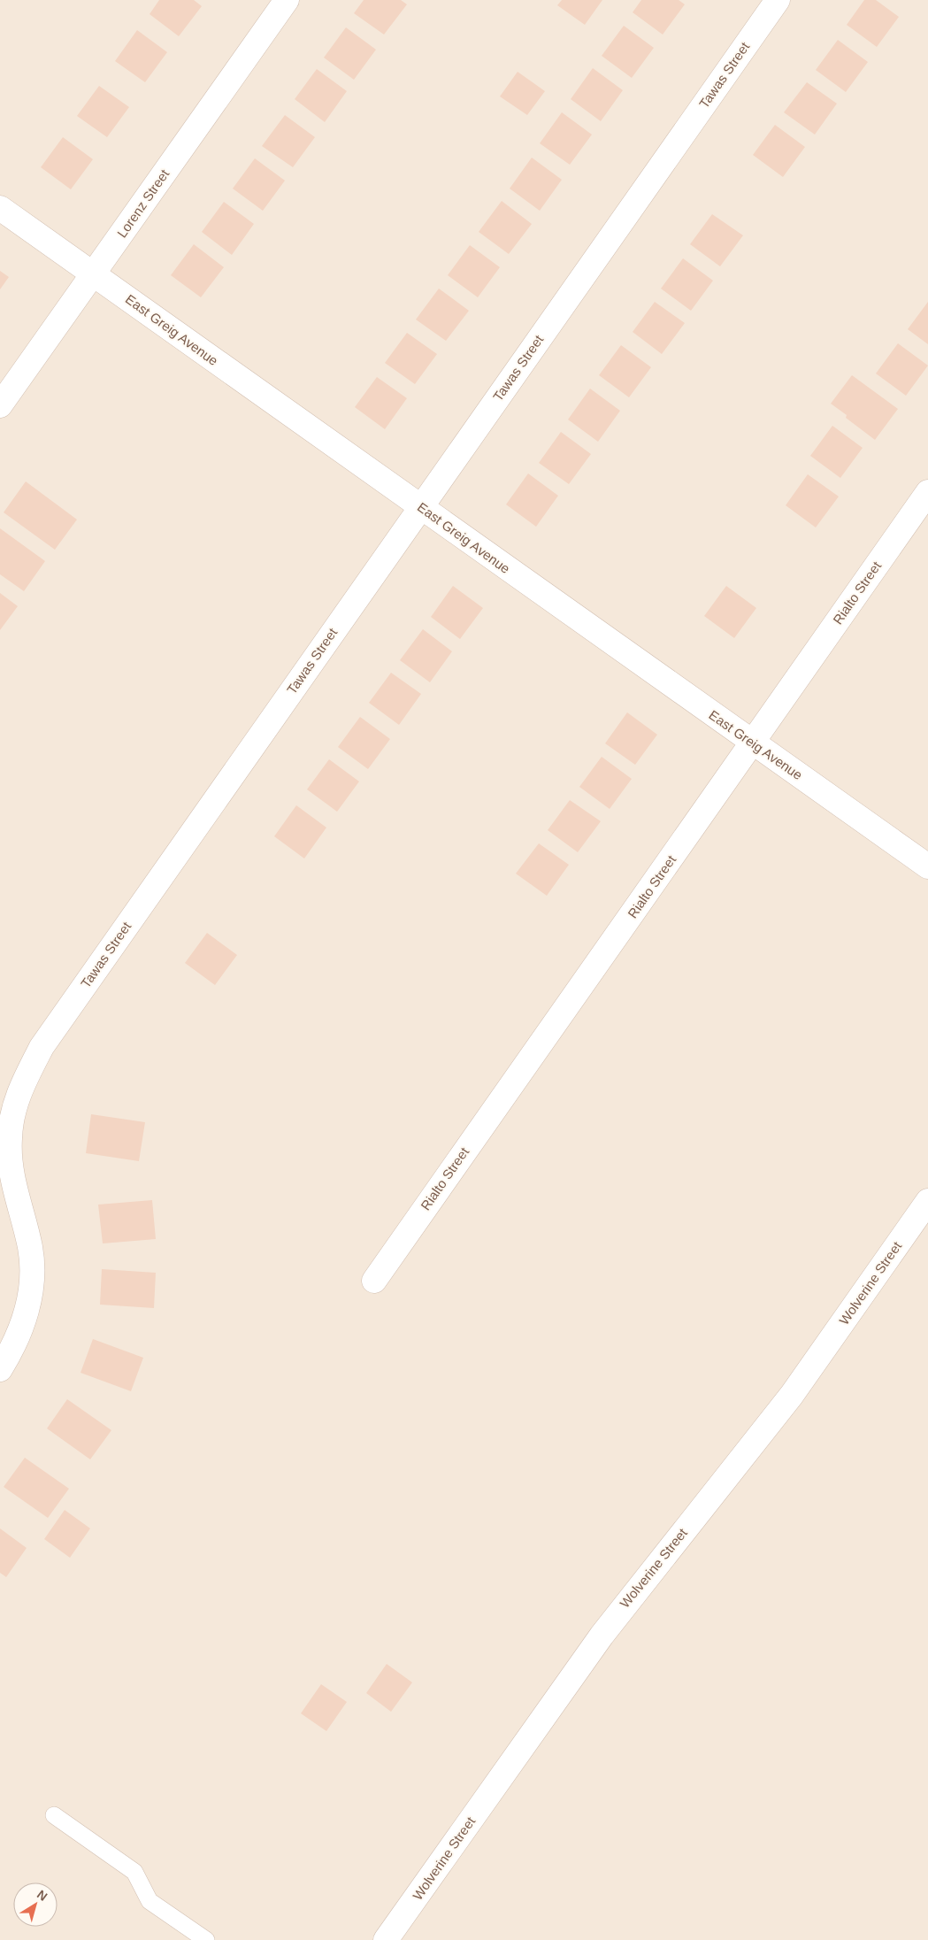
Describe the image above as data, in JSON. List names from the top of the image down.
{
  "streets": {
    "street": [
      "Tawas Street",
      "Lorenz Street",
      "East Greig Avenue",
      "Rialto Street",
      "Wolverine Street"
    ]
  },
  "crossings": [
    ["Tawas Street", "East Greig Avenue"],
    ["Lorenz Street", "East Greig Avenue"],
    ["East Greig Avenue", "Rialto Street"]
  ],
  "north": "top right"
}
